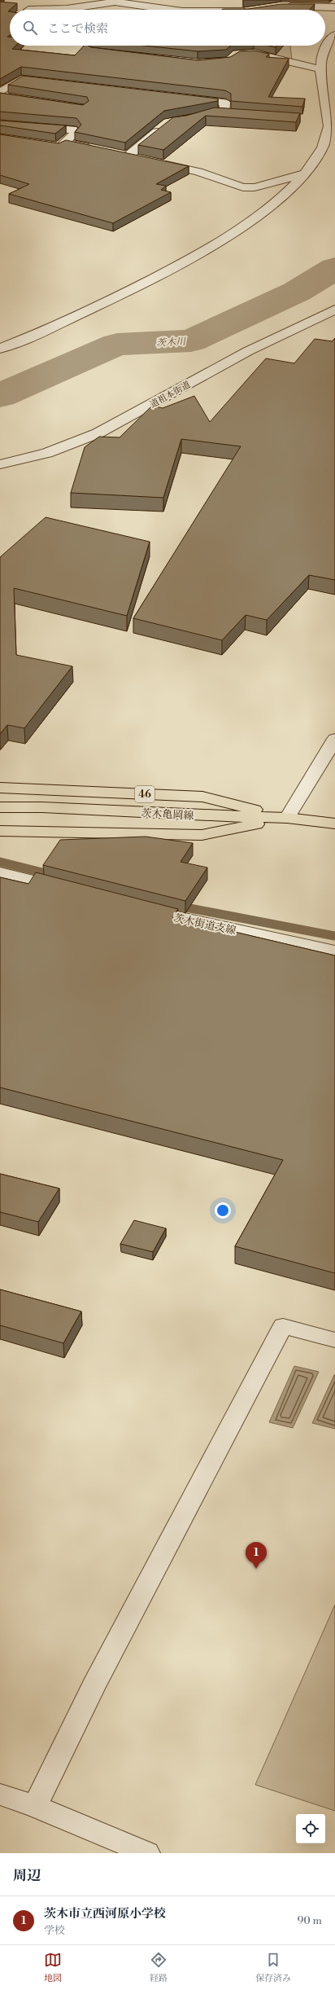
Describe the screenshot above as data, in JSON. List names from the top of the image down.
{
  "streets": {
    "main road": ["46", "茨木亀岡線"],
    "street": ["道祖本街道", "茨木街道支線"]
  },
  "crossings": [
    ["46", "茨木亀岡線"]
  ],
  "water": ["茨木川"],
  "page": {
    "search": "ここで検索",
    "pins": "1",
    "heading": "周辺",
    "list": [
      {
        "mark": "1",
        "name": "茨木市立西河原小学校",
        "note": "学校",
        "value": "90 m"
      }
    ],
    "nav": ["地図", "経路", "保存済み"]
  }
}
